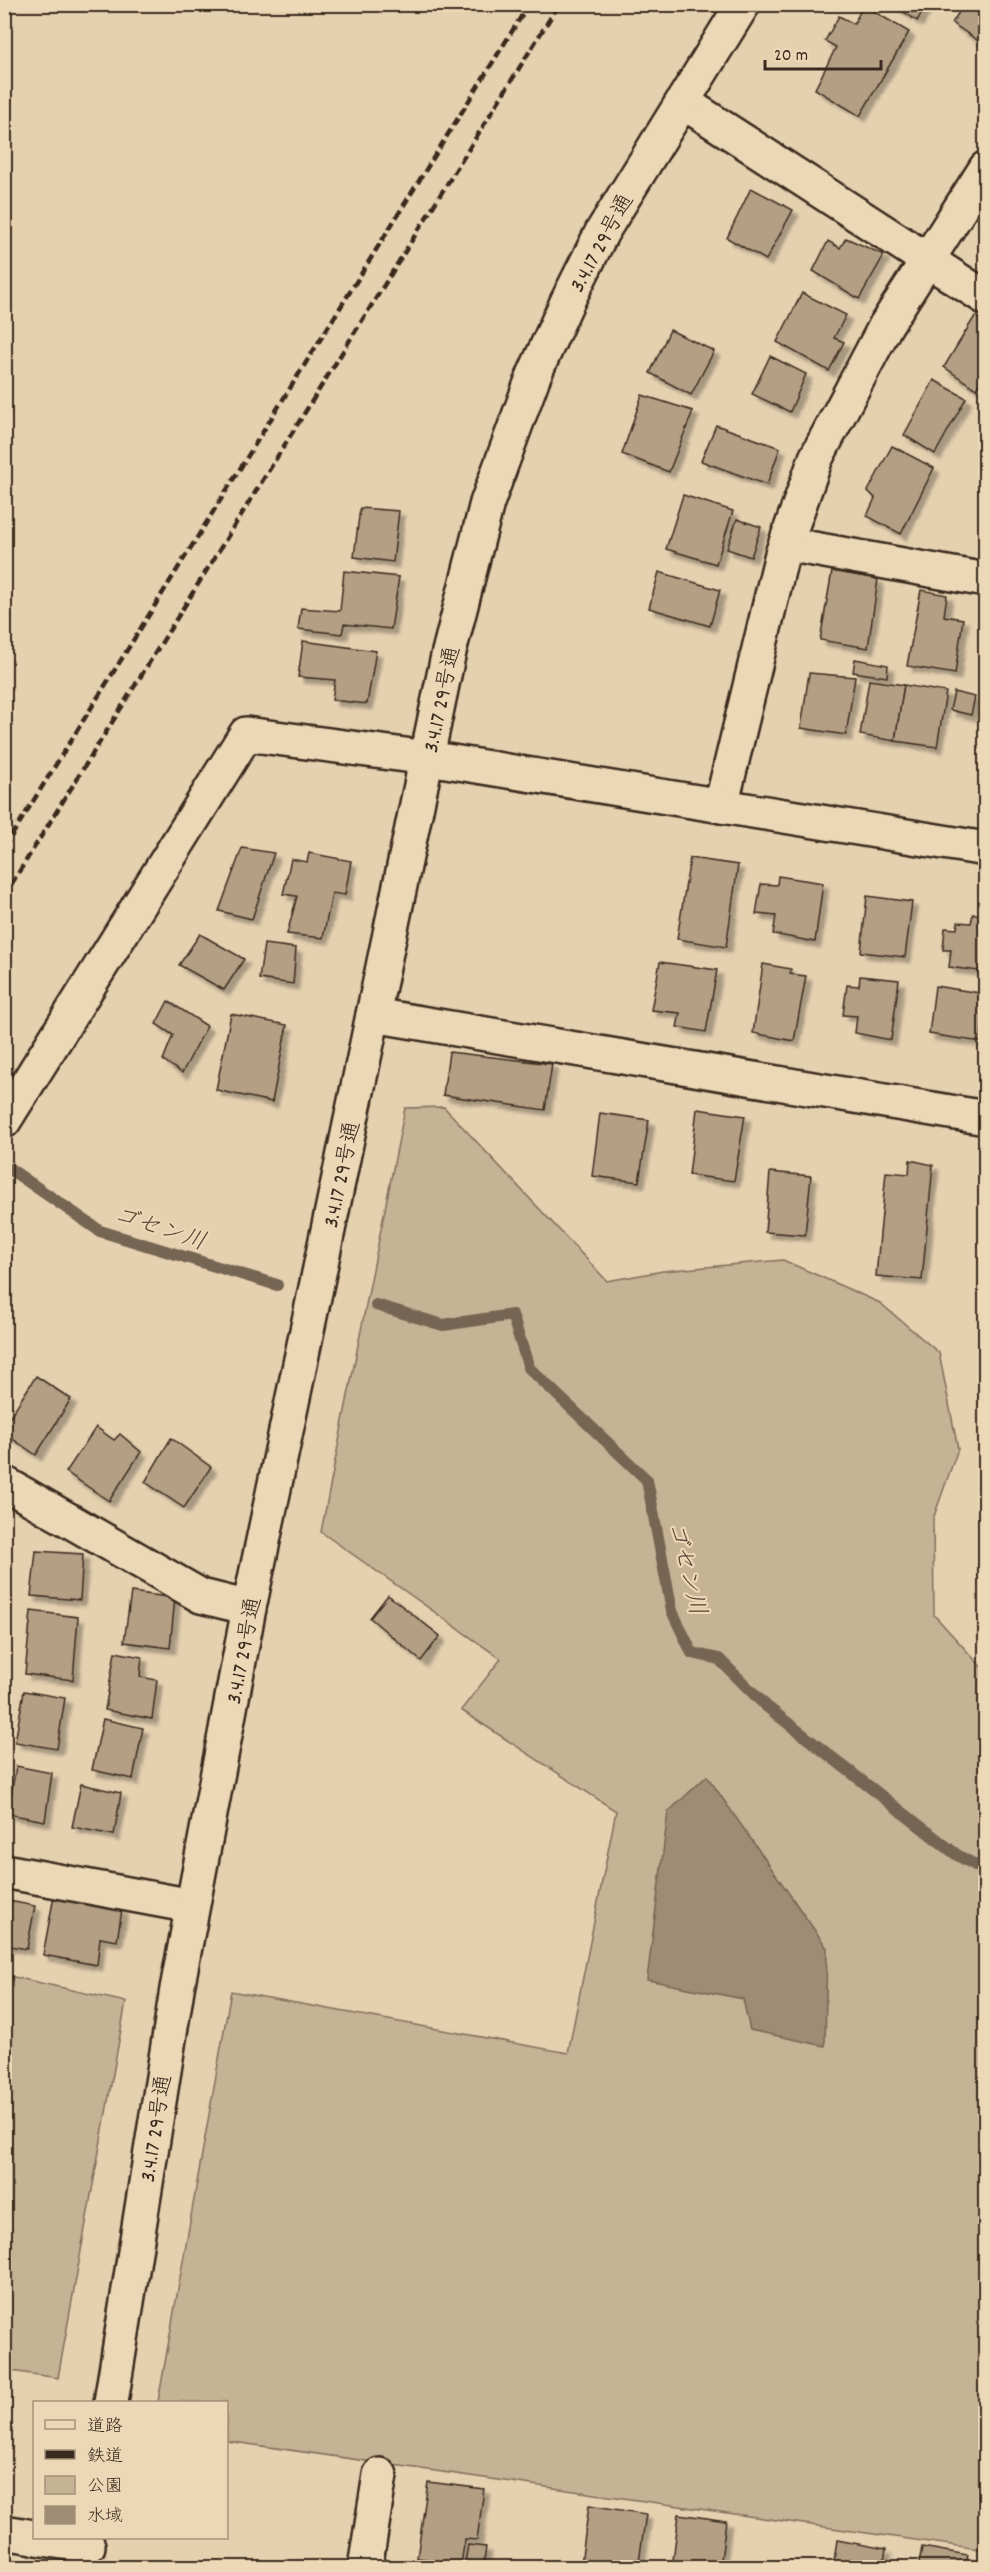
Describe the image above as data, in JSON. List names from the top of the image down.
{
  "streets": {
    "street": ["3.4.17 29号通"]
  },
  "water": ["ゴセン川"],
  "legend": [
    "道路",
    "鉄道",
    "公園",
    "水域"
  ],
  "scale_bar": "20 m"
}
